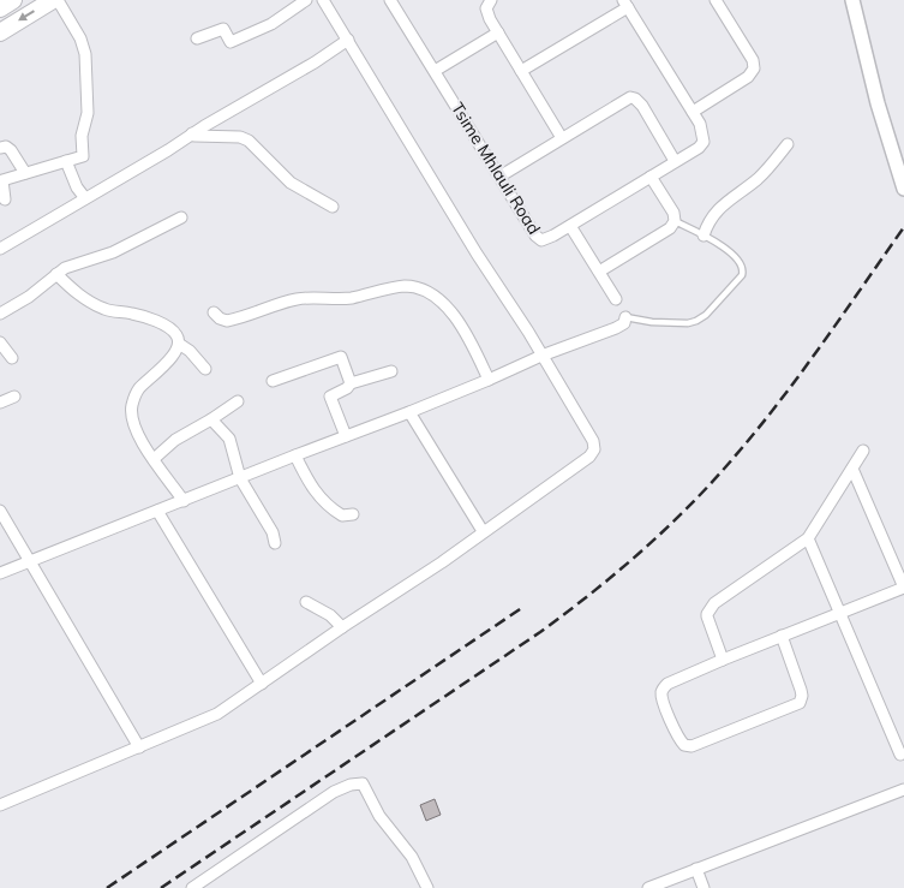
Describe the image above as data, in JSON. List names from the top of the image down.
{
  "streets": {
    "street": ["Tsime Mhlauli Road"]
  }
}
